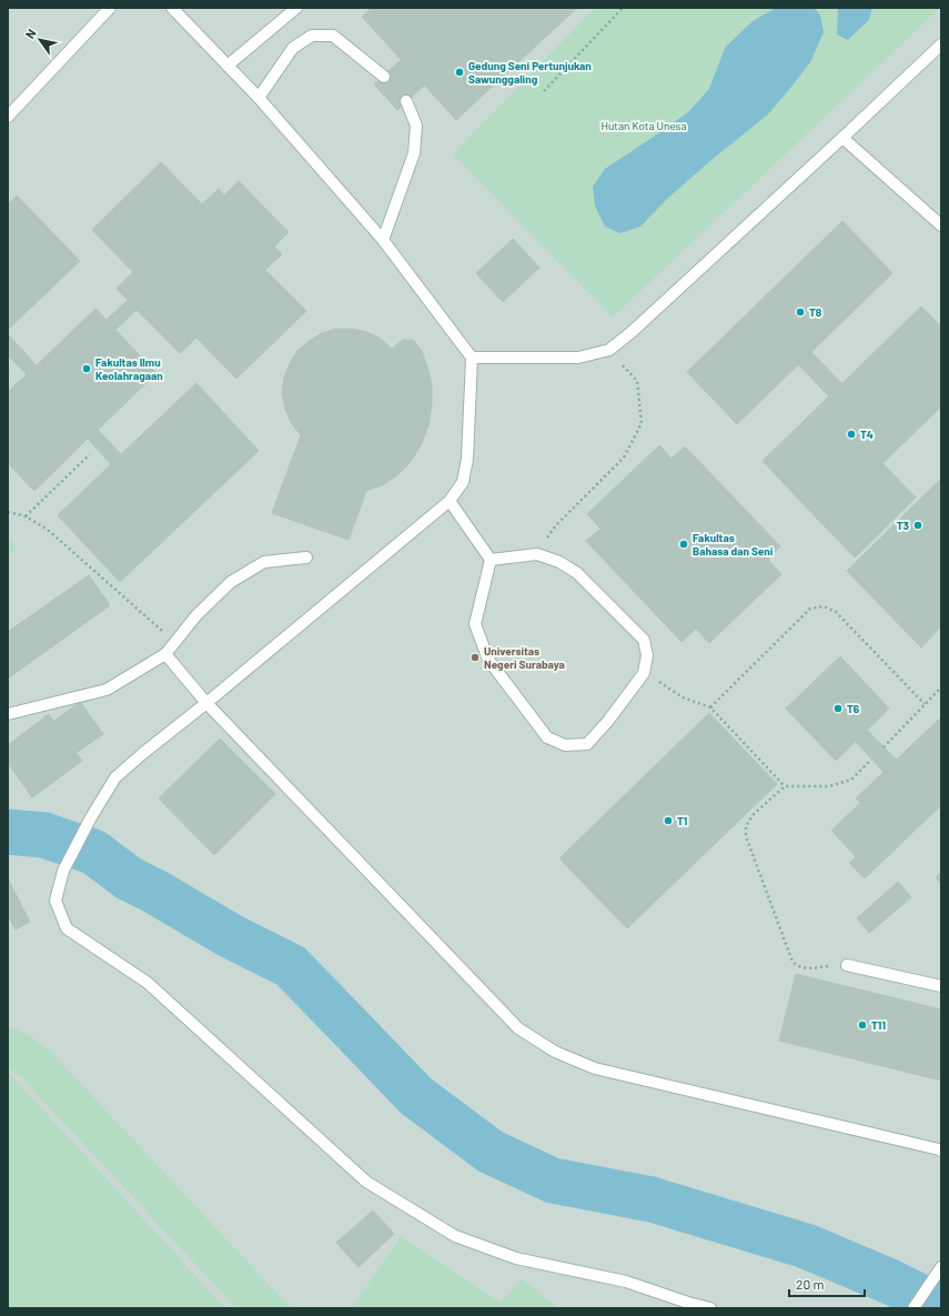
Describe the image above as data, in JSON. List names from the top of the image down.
{
  "parks": ["Hutan Kota Unesa"],
  "places": [
    "Gedung Seni Pertunjukan Sawunggaling",
    "T8",
    "Fakultas Ilmu Keolahragaan",
    "T4",
    "T3",
    "Fakultas Bahasa dan Seni",
    "Universitas Negeri Surabaya",
    "T6",
    "T1",
    "T11"
  ],
  "scale_bar": "20 m",
  "north": "top left"
}
